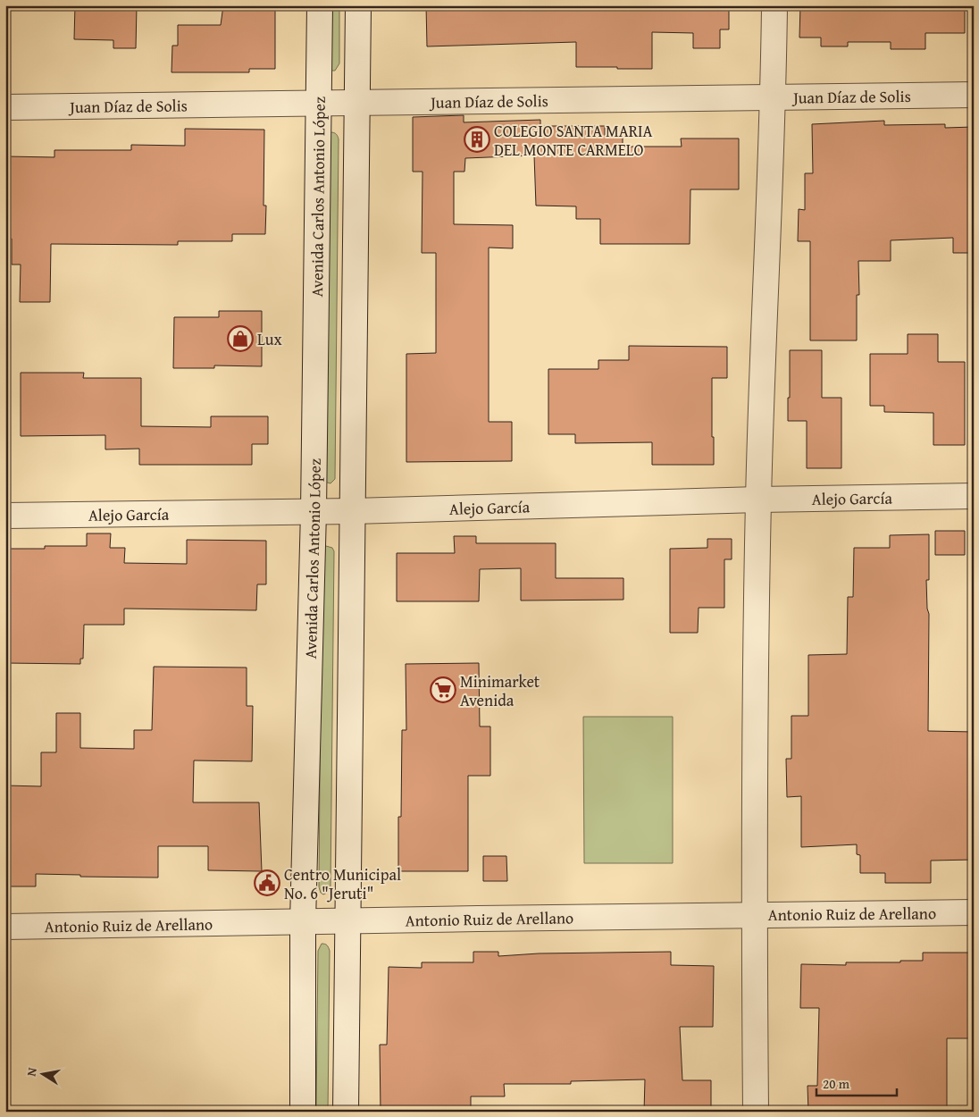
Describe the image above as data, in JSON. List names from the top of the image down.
{
  "streets": {
    "street": [
      "Juan Díaz de Solis",
      "Avenida Carlos Antonio López",
      "Alejo García",
      "Antonio Ruiz de Arellano"
    ]
  },
  "crossings": [
    ["Juan Díaz de Solis", "Avenida Carlos Antonio López"],
    ["Avenida Carlos Antonio López", "Alejo García"],
    ["Avenida Carlos Antonio López", "Antonio Ruiz de Arellano"]
  ],
  "places": {
    "building": ["COLEGIO SANTA MARIA DEL MONTE CARMELO"],
    "shop": ["Lux"],
    "supermarket": ["Minimarket Avenida"],
    "public building": ["Centro Municipal No. 6 \"Jeruti\""]
  },
  "scale_bar": "20 m",
  "north": "left"
}
